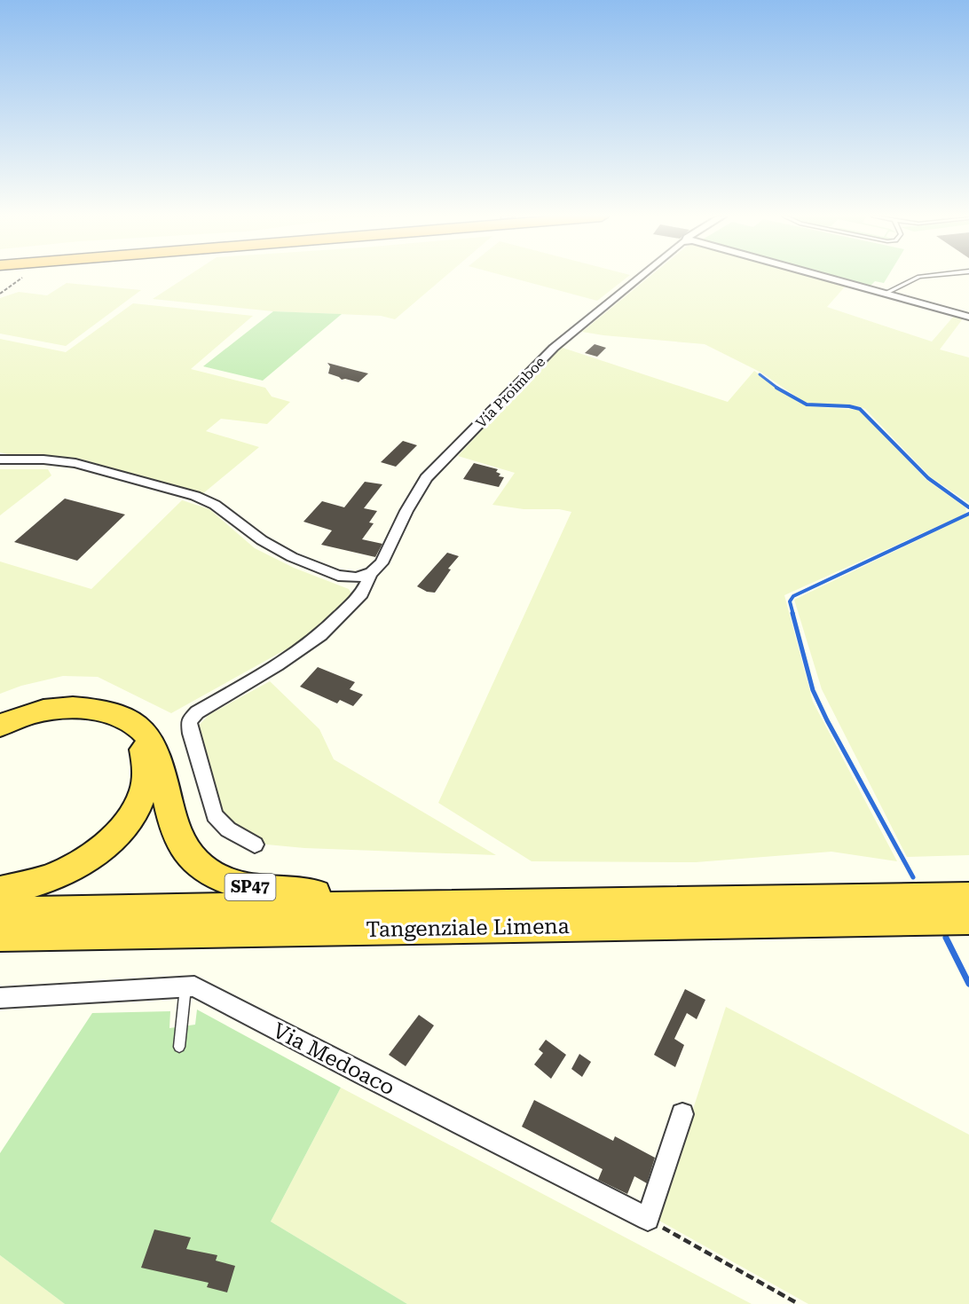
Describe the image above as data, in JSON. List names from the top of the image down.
{
  "streets": {
    "highway": ["SP47", "Tangenziale Limena"],
    "street": ["Via Proimboe", "Via Medoaco"]
  },
  "crossings": [
    ["SP47", "Tangenziale Limena"]
  ]
}
